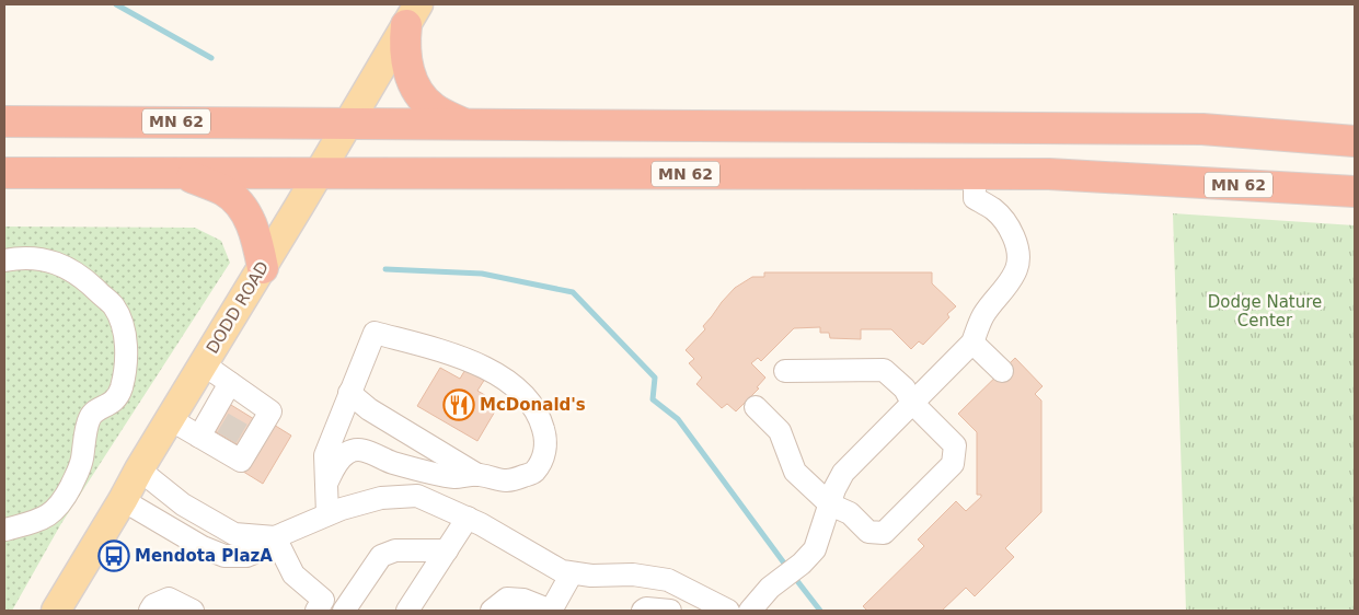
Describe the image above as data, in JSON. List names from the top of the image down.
{
  "streets": {
    "highway": ["MN 62"],
    "main road": ["DODD ROAD"]
  },
  "crossings": [
    ["MN 62", "DODD ROAD"]
  ],
  "parks": ["Dodge Nature Center"],
  "places": {
    "restaurant": ["McDonald's"],
    "bus stop": ["Mendota PlazA"]
  }
}
